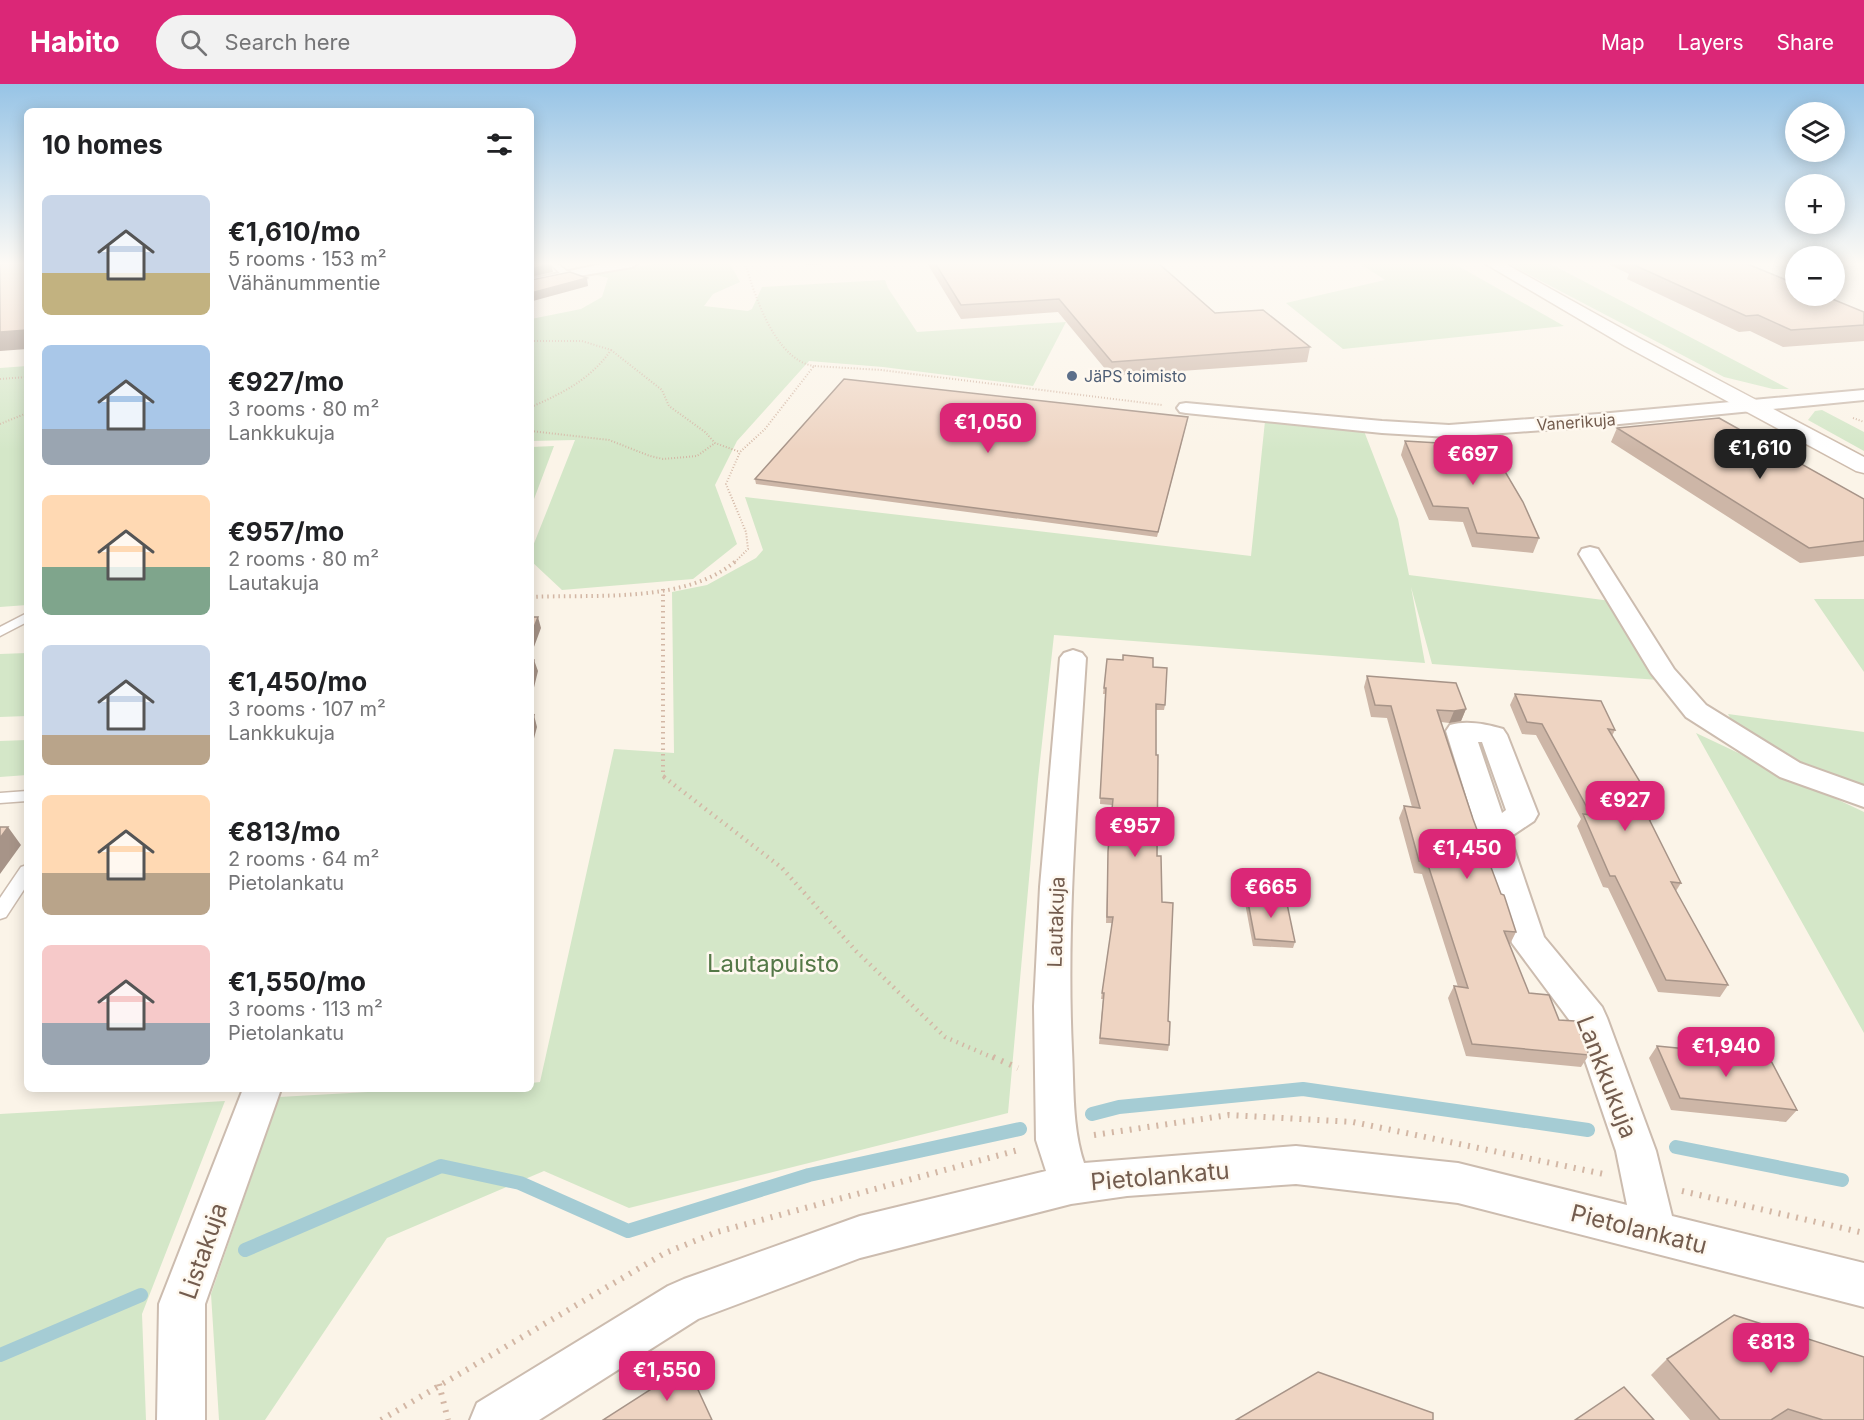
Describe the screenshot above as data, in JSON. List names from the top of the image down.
{
  "streets": {
    "street": [
      "Vanerikuja",
      "Lautakuja",
      "Lankkukuja",
      "Pietolankatu",
      "Listakuja"
    ]
  },
  "crossings": [
    ["Lautakuja", "Pietolankatu"],
    ["Lankkukuja", "Pietolankatu"]
  ],
  "parks": ["Lautapuisto"],
  "places": ["JäPS toimisto"],
  "page": {
    "header": "Habito",
    "search": "Search here",
    "nav": ["Map", "Layers", "Share"],
    "map_buttons": ["+", "−"],
    "heading": "10 homes",
    "list": [
      {
        "name": "€1,610/mo",
        "note": "5 rooms · 153 m² · Vähänummentie"
      },
      {
        "name": "€927/mo",
        "note": "3 rooms · 80 m² · Lankkukuja"
      },
      {
        "name": "€957/mo",
        "note": "2 rooms · 80 m² · Lautakuja"
      },
      {
        "name": "€1,450/mo",
        "note": "3 rooms · 107 m² · Lankkukuja"
      },
      {
        "name": "€813/mo",
        "note": "2 rooms · 64 m² · Pietolankatu"
      },
      {
        "name": "€1,550/mo",
        "note": "3 rooms · 113 m² · Pietolankatu"
      }
    ],
    "price": [
      "€1,050",
      "€1,610",
      "€697",
      "€927",
      "€957",
      "€1,450",
      "€665",
      "€1,940",
      "€813",
      "€1,550"
    ]
  }
}
